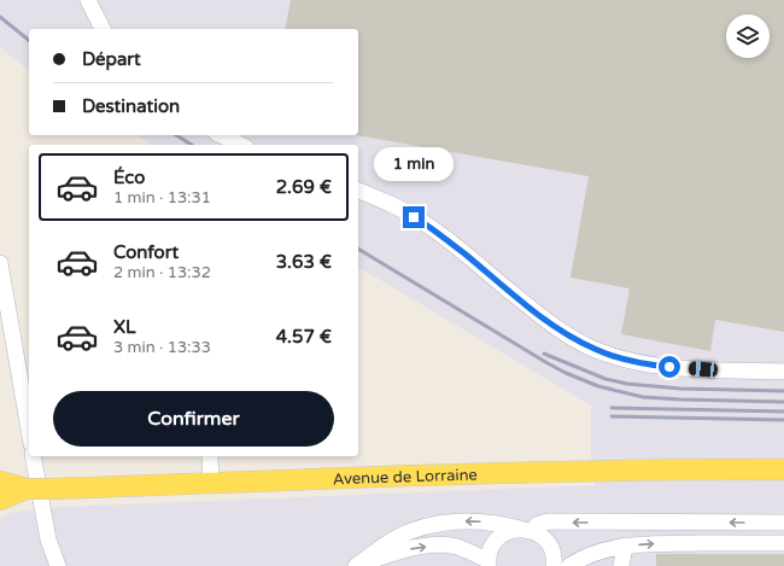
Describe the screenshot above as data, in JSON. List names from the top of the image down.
{
  "streets": {
    "main road": ["Avenue de Lorraine"]
  },
  "page": {
    "banner": ["Départ", "Destination"],
    "bubble": "1 min",
    "list": [
      {
        "name": "Éco",
        "note": "1 min · 13:31",
        "value": "2.69 €"
      },
      {
        "name": "Confort",
        "note": "2 min · 13:32",
        "value": "3.63 €"
      },
      {
        "name": "XL",
        "note": "3 min · 13:33",
        "value": "4.57 €"
      }
    ],
    "buttons": "Confirmer"
  }
}
